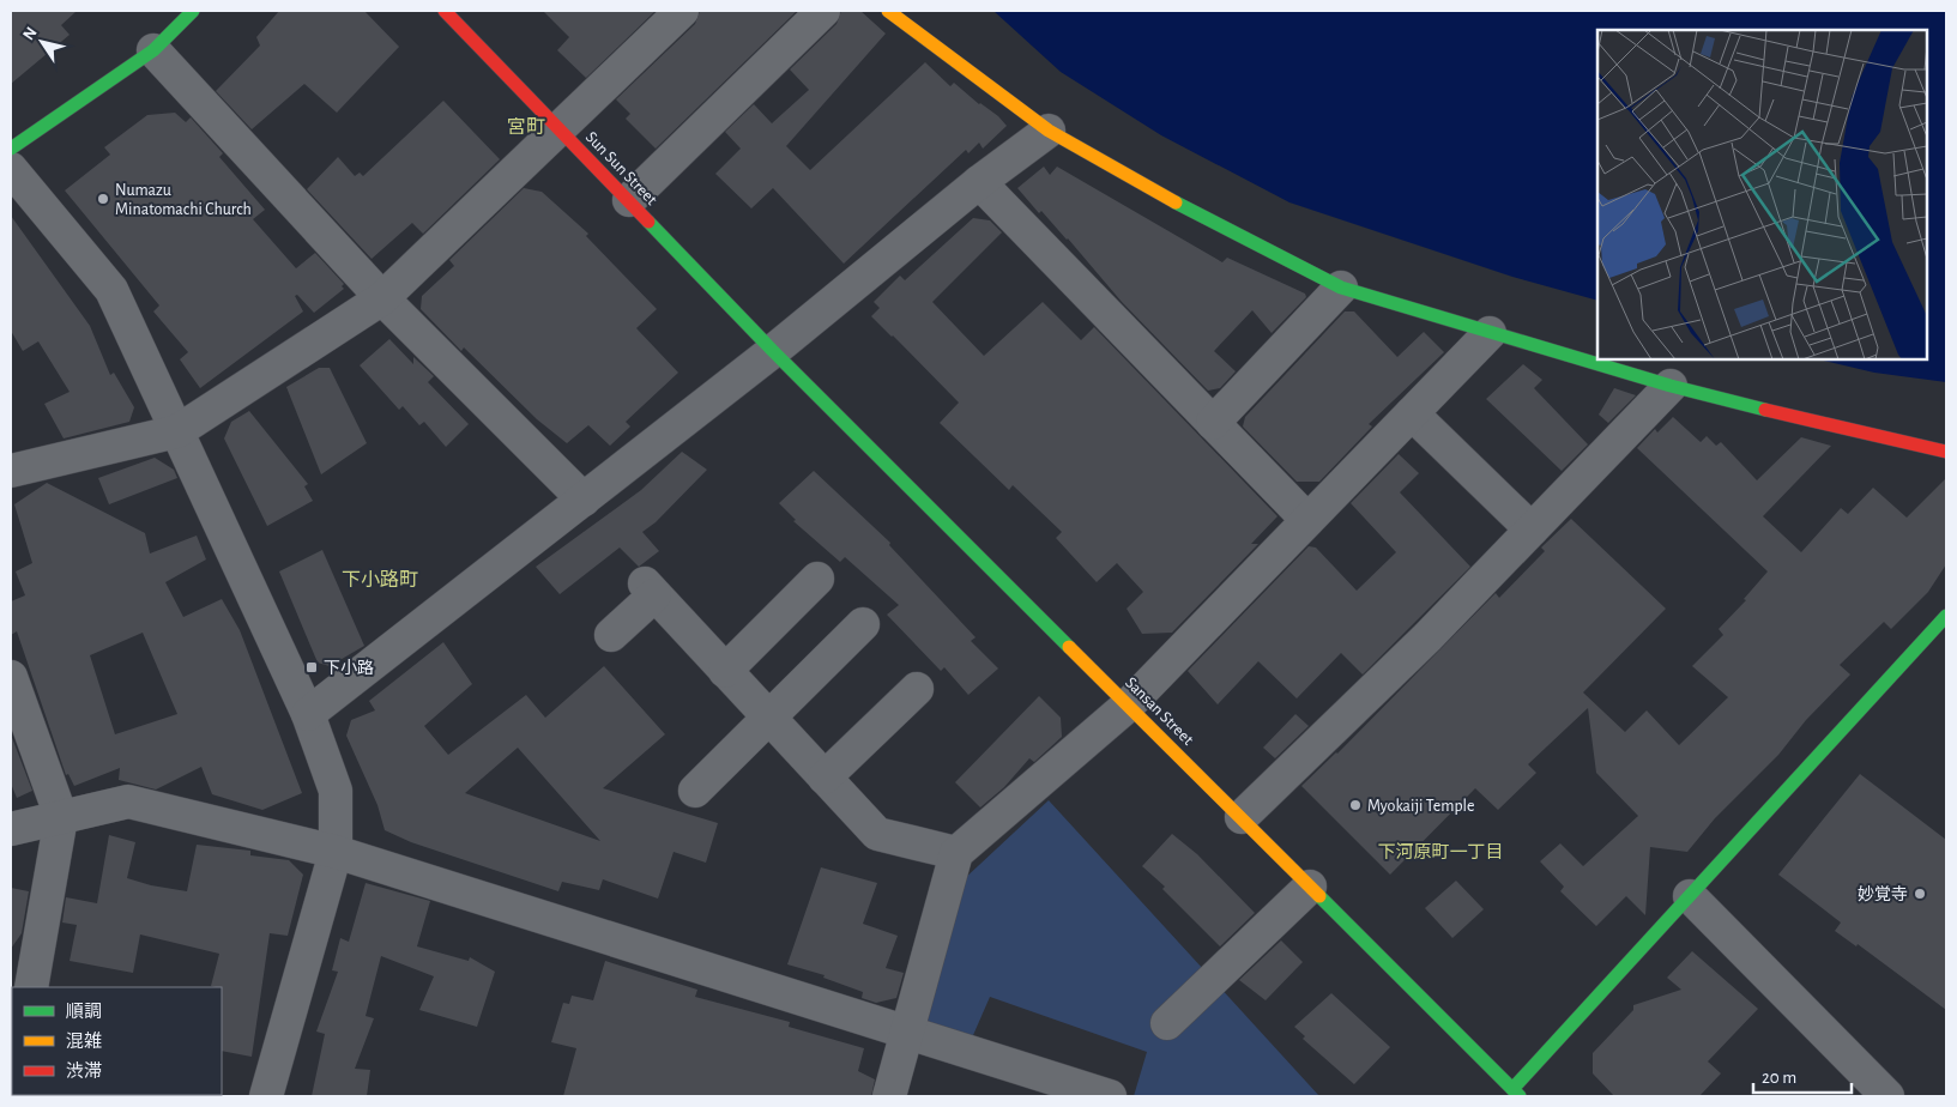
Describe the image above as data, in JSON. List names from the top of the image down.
{
  "streets": {
    "street": ["Sun Sun Street", "Sansan Street"]
  },
  "crossings": [
    ["Sun Sun Street", "Sansan Street"]
  ],
  "districts": ["宮町", "下小路町", "下河原町一丁目"],
  "places": {
    "other": ["Numazu Minatomachi Church", "Myokaiji Temple", "妙覚寺"],
    "transit": ["下小路"]
  },
  "legend": ["順調", "混雑", "渋滞"],
  "scale_bar": "20 m",
  "north": "top left"
}
